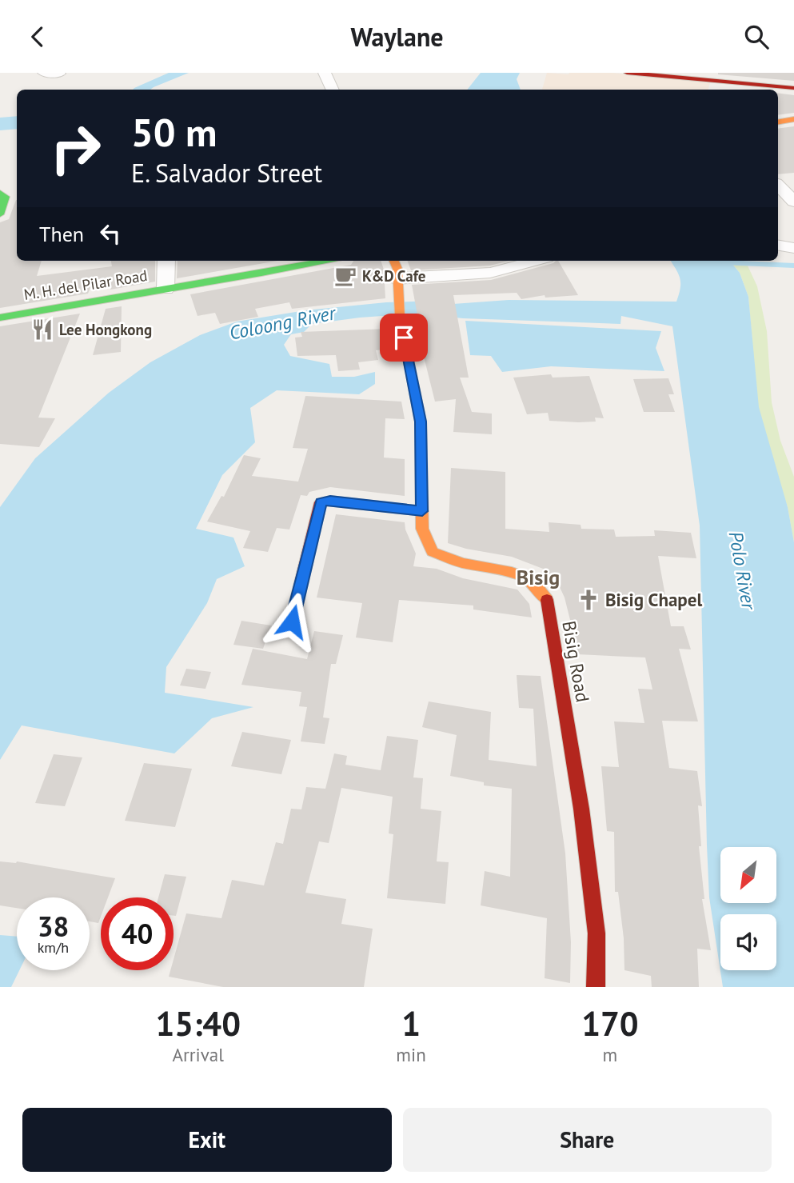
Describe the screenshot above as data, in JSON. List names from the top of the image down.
{
  "streets": {
    "street": ["M. H. del Pilar Road", "Bisig Road"]
  },
  "districts": ["Bisig"],
  "water": ["Coloong River", "Polo River"],
  "places": {
    "cafe": ["K&D Cafe"],
    "restaurant": ["Lee Hongkong"],
    "church": ["Bisig Chapel"]
  },
  "north": "bottom left",
  "page": {
    "header": "Waylane",
    "turn": ["50 m", "E. Salvador Street"],
    "then": "Then",
    "speed": "38 km/h",
    "limit": "40",
    "eta": [
      "15:40",
      "Arrival",
      "1",
      "min",
      "170",
      "m"
    ],
    "buttons": ["Exit", "Share"]
  }
}
